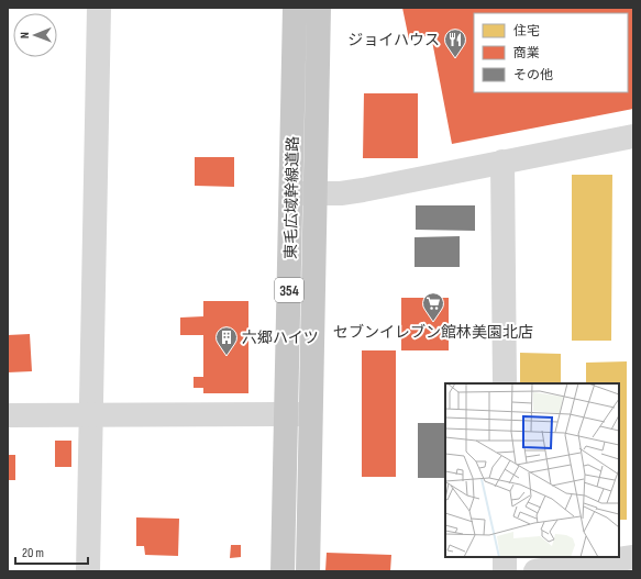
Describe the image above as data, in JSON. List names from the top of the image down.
{
  "streets": {
    "highway": ["東毛広域幹線道路", "354"]
  },
  "places": {
    "restaurant": ["ジョイハウス"],
    "supermarket": ["セブンイレブン館林美園北店"],
    "building": ["六郷ハイツ"]
  },
  "legend": ["住宅", "商業", "その他"],
  "scale_bar": "20 m",
  "north": "left"
}
